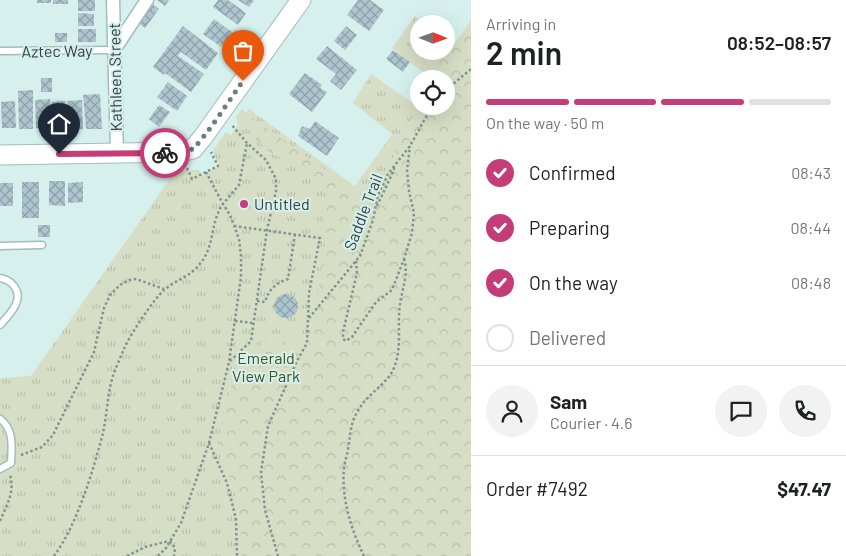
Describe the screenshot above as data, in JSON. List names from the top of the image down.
{
  "streets": {
    "street": ["Kathleen Street"],
    "lane": ["Aztec Way"],
    "path": ["Saddle Trail"]
  },
  "crossings": [
    ["Aztec Way", "Kathleen Street"]
  ],
  "parks": ["Emerald View Park"],
  "places": ["Untitled"],
  "north": "right",
  "page": {
    "heading": ["2 min", "Arriving in", "08:52–08:57"],
    "panel": [
      "Sam",
      "Courier · 4.6",
      "Order #7492",
      "$47.47"
    ],
    "bar": "On the way · 50 m",
    "list": [
      ["Confirmed", "08:43"],
      ["Preparing", "08:44"],
      ["On the way", "08:48"],
      "Delivered"
    ]
  }
}
